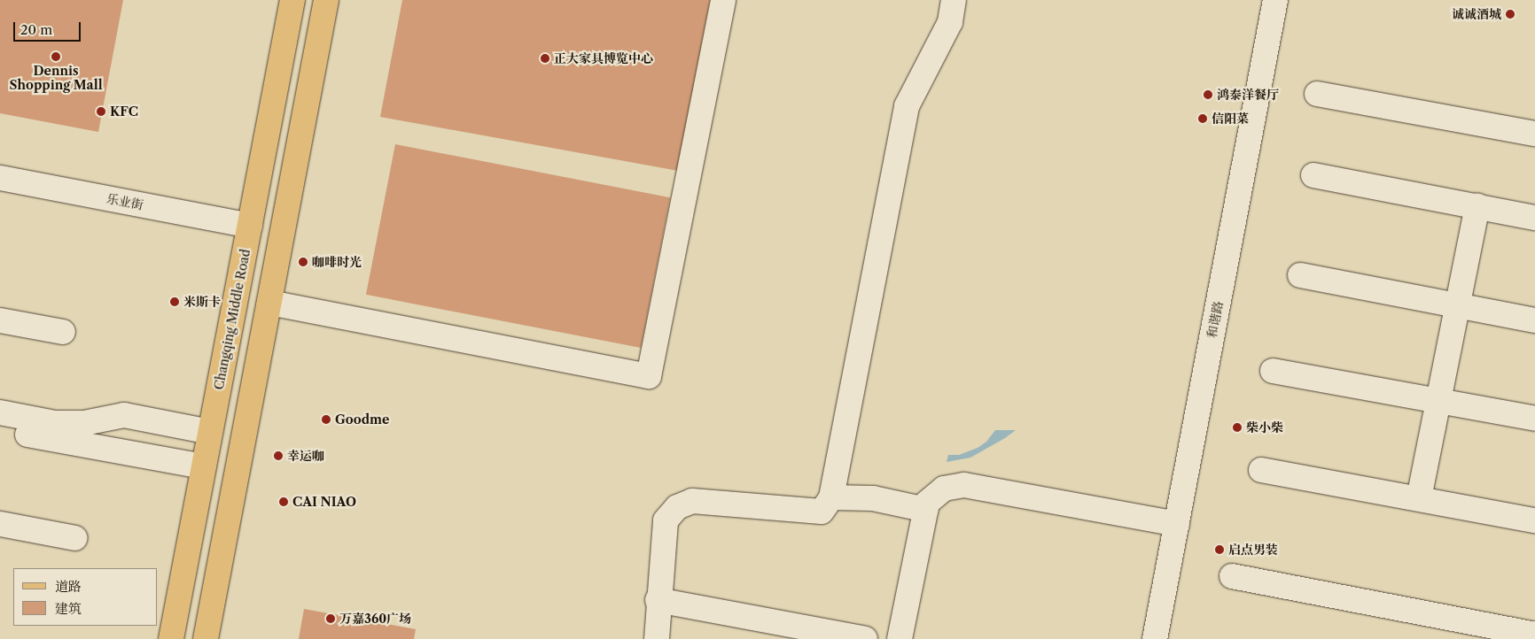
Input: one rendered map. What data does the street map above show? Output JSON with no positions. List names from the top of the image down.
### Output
{
  "streets": {
    "main road": ["Changqing Middle Road"],
    "street": ["乐业街", "和谐路"]
  },
  "crossings": [
    ["乐业街", "Changqing Middle Road"]
  ],
  "places": [
    "诚诚酒城",
    "Dennis Shopping Mall",
    "正大家具博览中心",
    "鸿泰洋餐厅",
    "KFC",
    "信阳菜",
    "咖啡时光",
    "米斯卡",
    "Goodme",
    "柴小柴",
    "幸运咖",
    "CAI NIAO",
    "启点男装",
    "万嘉360广场"
  ],
  "legend": ["道路", "建筑"],
  "scale_bar": "20 m"
}
